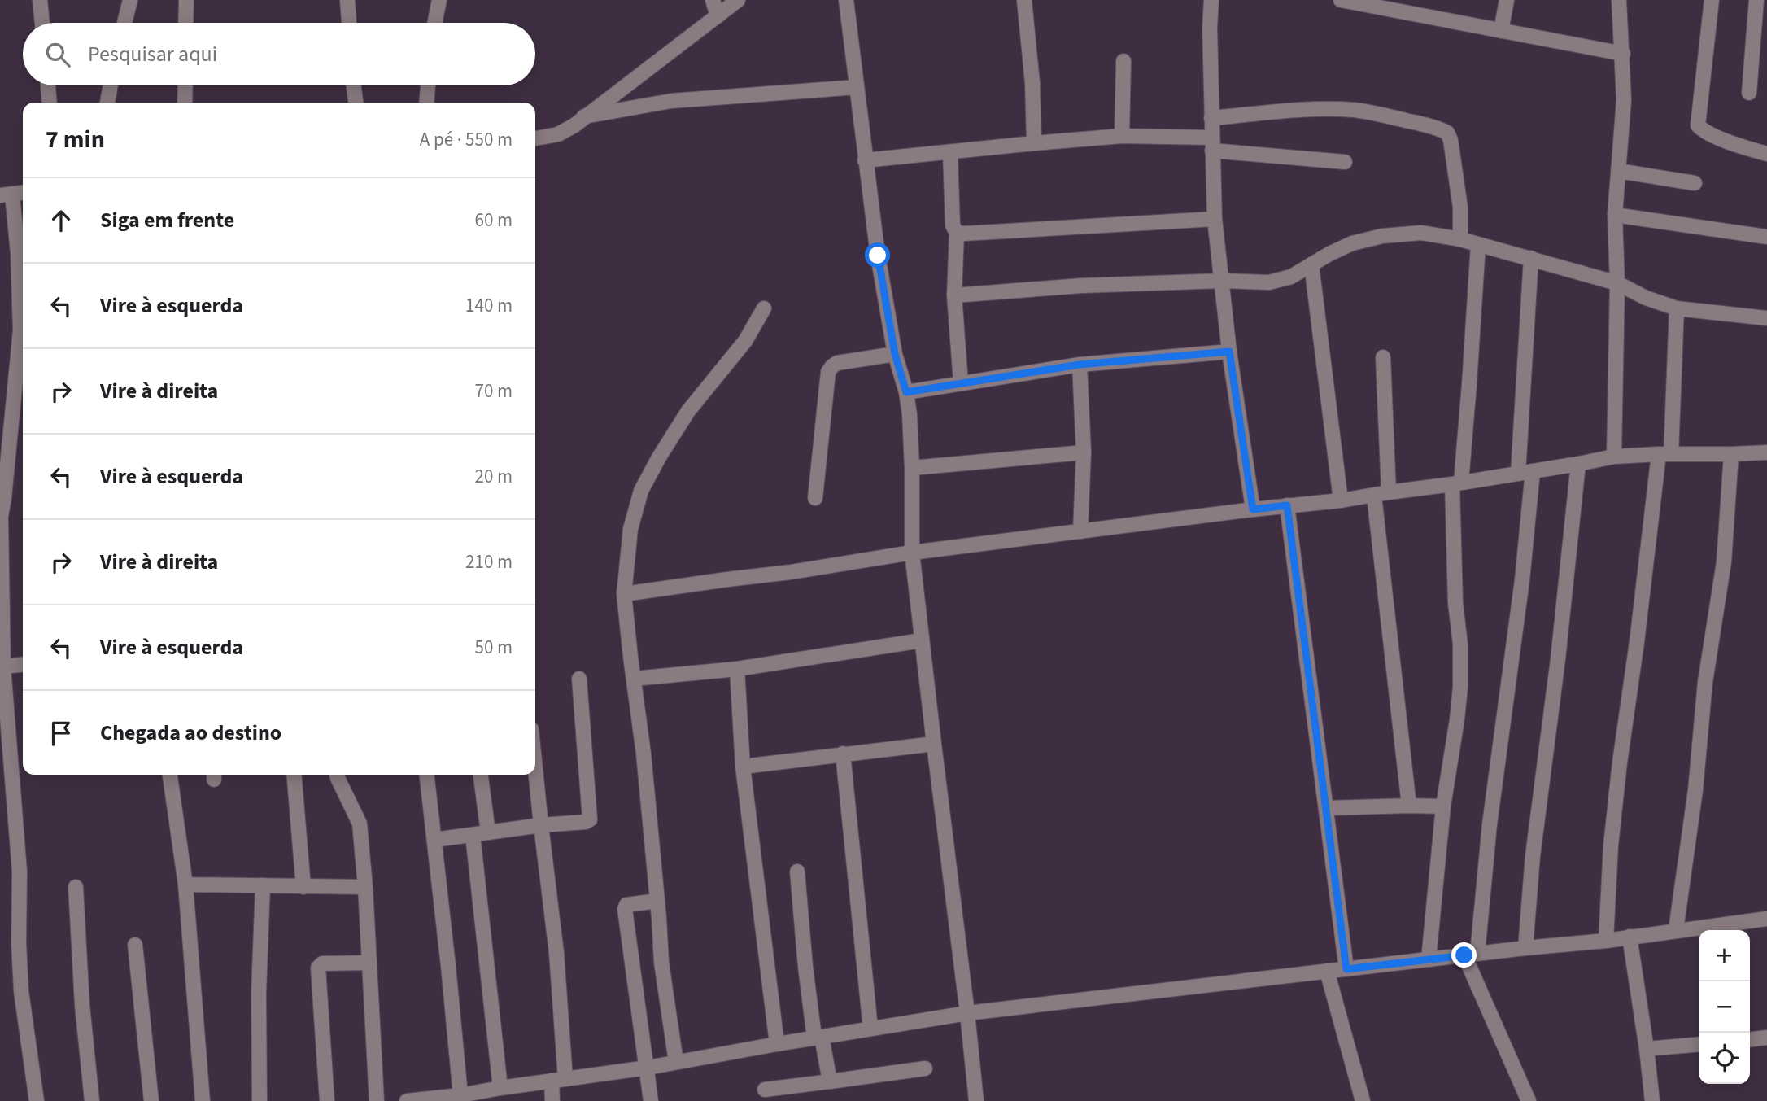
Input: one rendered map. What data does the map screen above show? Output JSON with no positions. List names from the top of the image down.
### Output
{
  "page": {
    "search": "Pesquisar aqui",
    "heading": ["7 min", "A pé · 550 m"],
    "list": [
      ["Siga em frente", "60 m"],
      ["Vire à esquerda", "140 m"],
      ["Vire à direita", "70 m"],
      ["Vire à esquerda", "20 m"],
      ["Vire à direita", "210 m"],
      ["Vire à esquerda", "50 m"],
      "Chegada ao destino"
    ],
    "map_buttons": ["+", "−"]
  }
}
